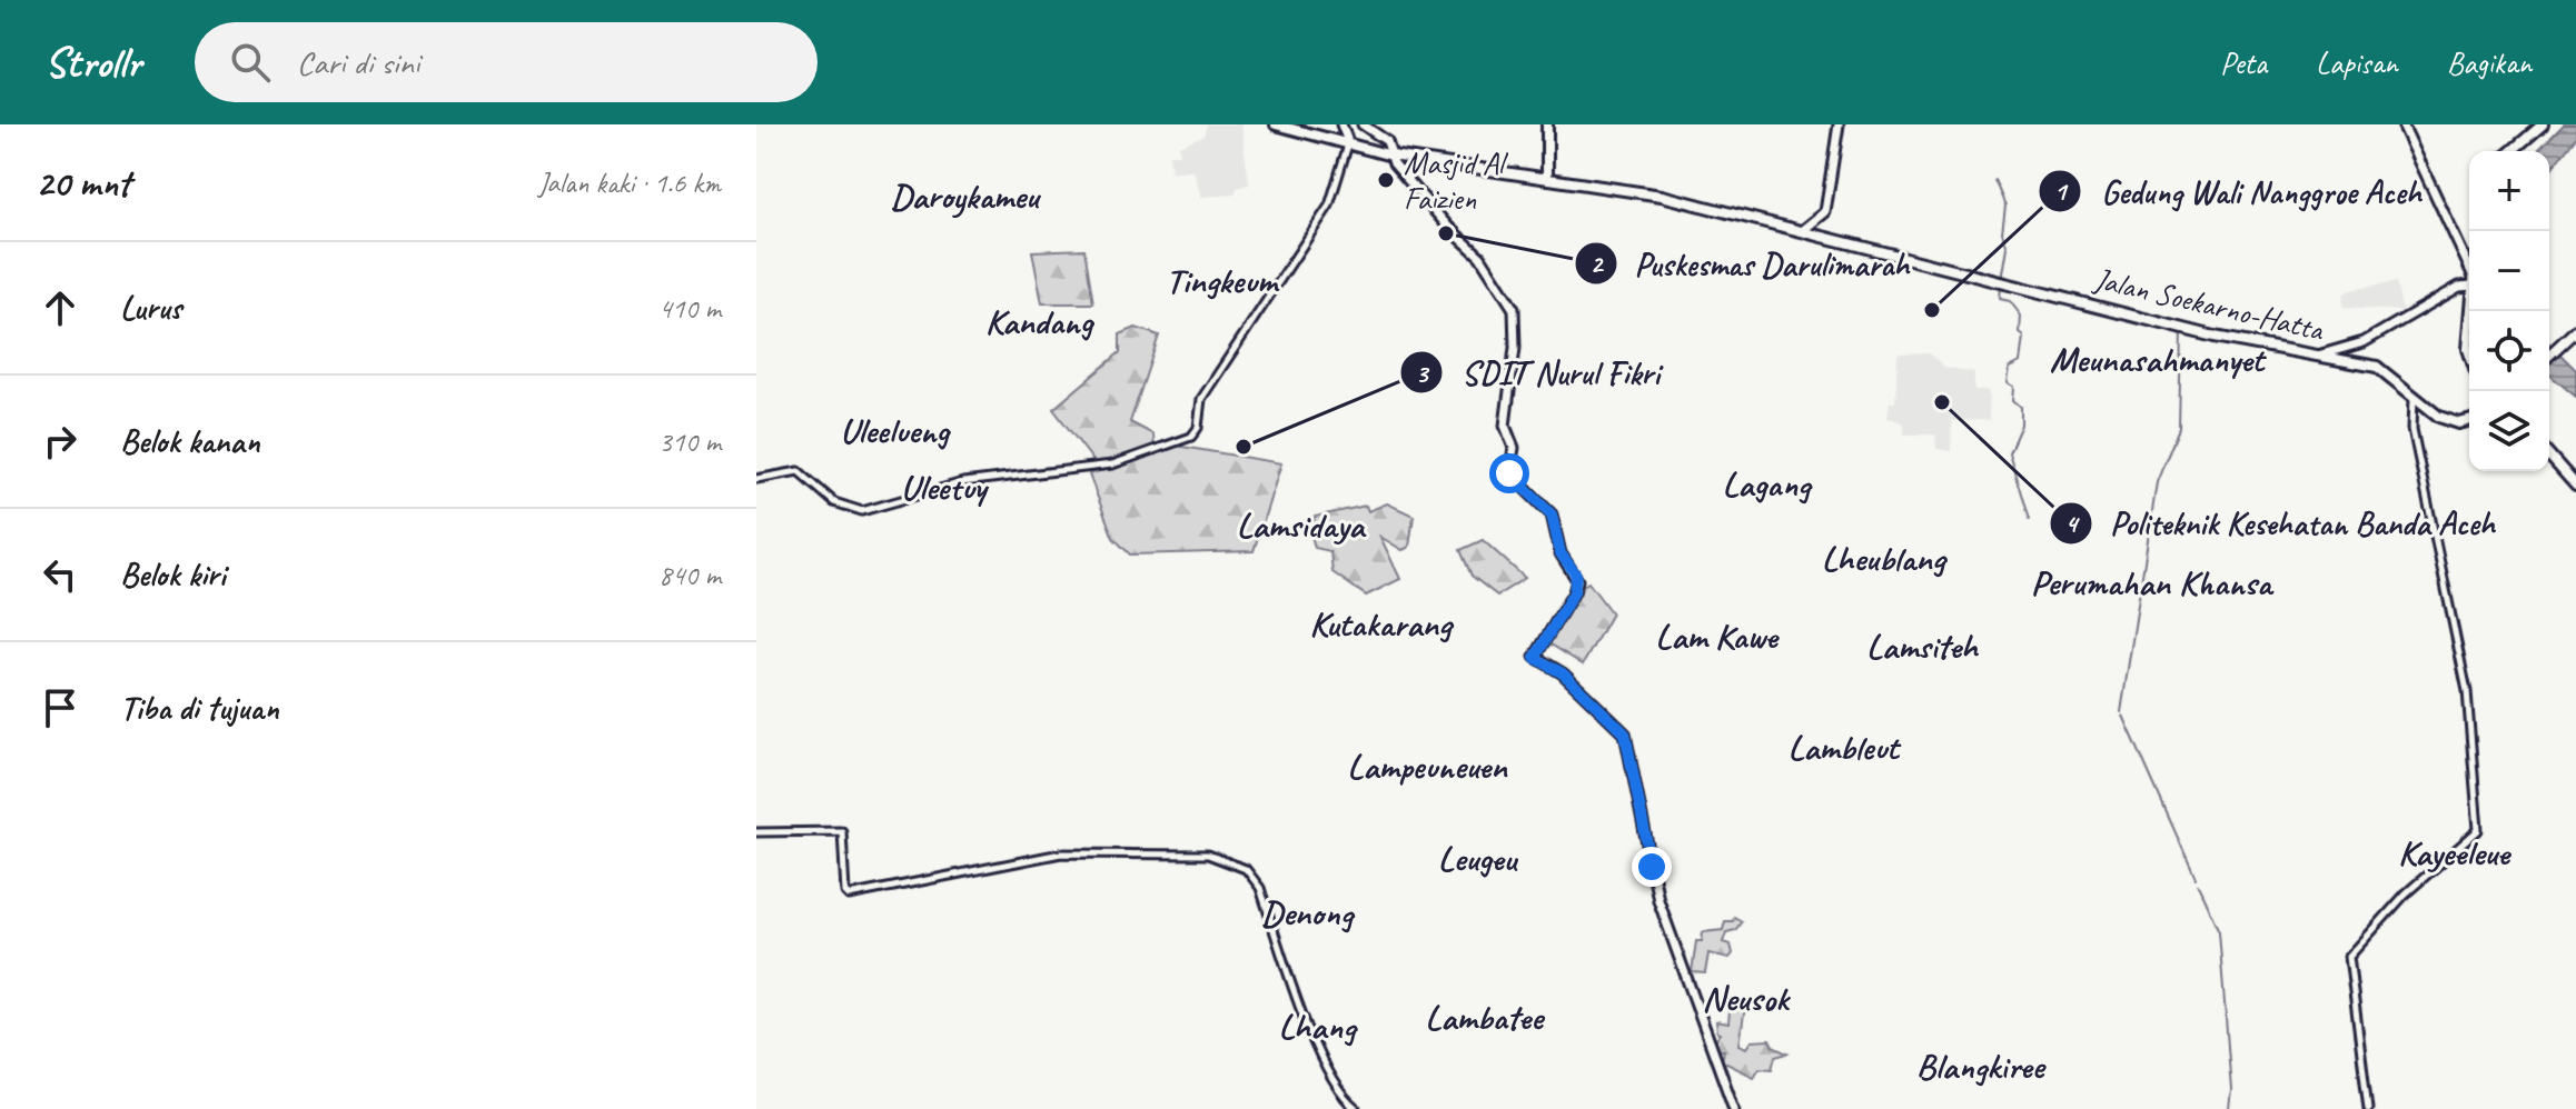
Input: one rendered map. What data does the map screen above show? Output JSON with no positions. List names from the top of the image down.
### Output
{
  "streets": {
    "highway": ["Jalan Soekarno-Hatta"]
  },
  "districts": [
    "Daroykameu",
    "Tingkeum",
    "Kandang",
    "Meunasahmanyet",
    "Uleelueng",
    "Lagang",
    "Uleetuy",
    "Lamsidaya",
    "Lheublang",
    "Perumahan Khansa",
    "Kutakarang",
    "Lam Kawe",
    "Lamsiteh",
    "Lambleut",
    "Lampeuneuen",
    "Kayeeleue",
    "Leugeu",
    "Denong",
    "Neusok",
    "Lambatee",
    "Lhang",
    "Blangkiree"
  ],
  "places": [
    "Masjid Al Faizien",
    "Puskesmas Darulimarah",
    "Gedung Wali Nanggroe Aceh",
    "Politeknik Kesehatan Banda Aceh",
    "SDIT Nurul Fikri"
  ],
  "page": {
    "header": "Strollr",
    "search": "Cari di sini",
    "nav": ["Peta", "Lapisan", "Bagikan"],
    "heading": ["20 mnt", "Jalan kaki · 1.6 km"],
    "map_buttons": ["+", "−"],
    "list": [
      ["Lurus", "410 m"],
      ["Belok kanan", "310 m"],
      ["Belok kiri", "840 m"],
      "Tiba di tujuan"
    ]
  }
}
